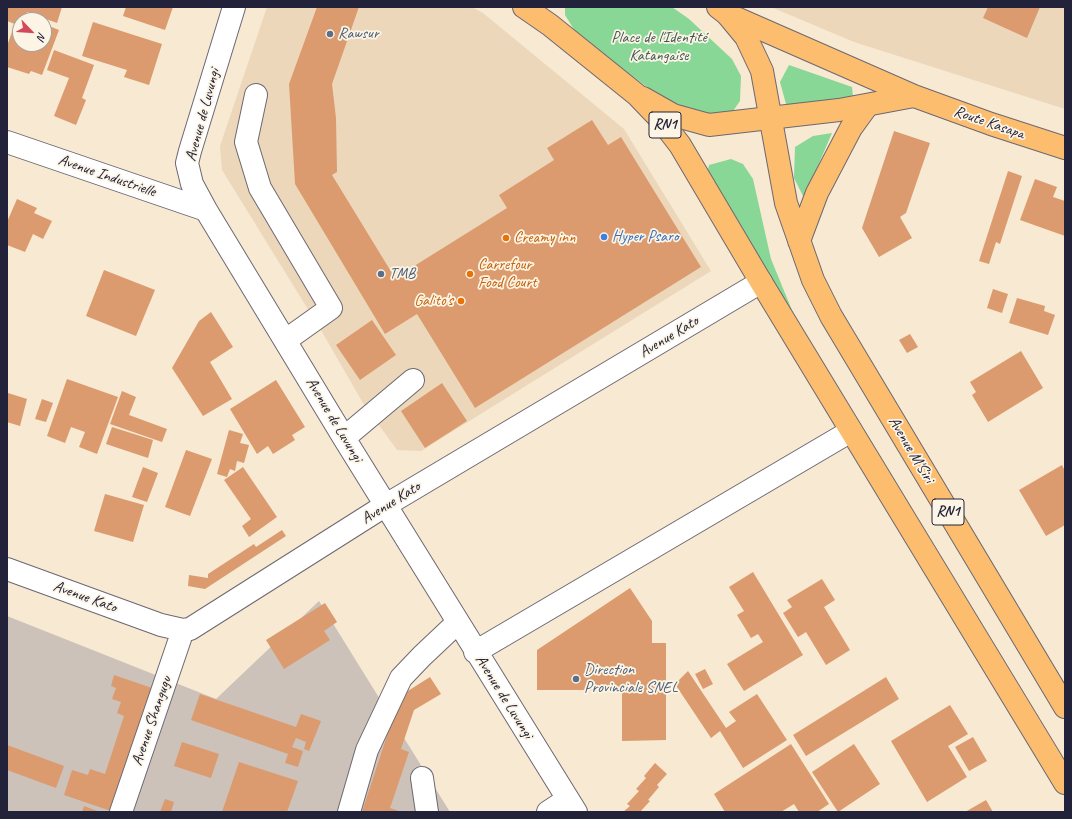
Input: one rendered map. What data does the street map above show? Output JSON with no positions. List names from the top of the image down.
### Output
{
  "streets": {
    "main road": ["Route Kasapa", "RN1", "Avenue M'Siri"],
    "street": [
      "Avenue de Luvungi",
      "Avenue Industrielle",
      "Avenue Kato",
      "Avenue Shangugu"
    ]
  },
  "crossings": [
    ["Avenue de Luvungi", "Avenue Industrielle"],
    ["Avenue de Luvungi", "Avenue Kato"],
    ["RN1", "Avenue Kato"],
    ["RN1", "Avenue M'Siri"],
    ["Avenue Kato", "Avenue Shangugu"]
  ],
  "parks": ["Place de l'Identité Katangaise"],
  "places": [
    "Rawsur",
    "Hyper Psaro",
    "Creamy inn",
    "TMB",
    "Carrefour Food Court",
    "Galito's",
    "Direction Provinciale SNEL"
  ],
  "north": "bottom right"
}
